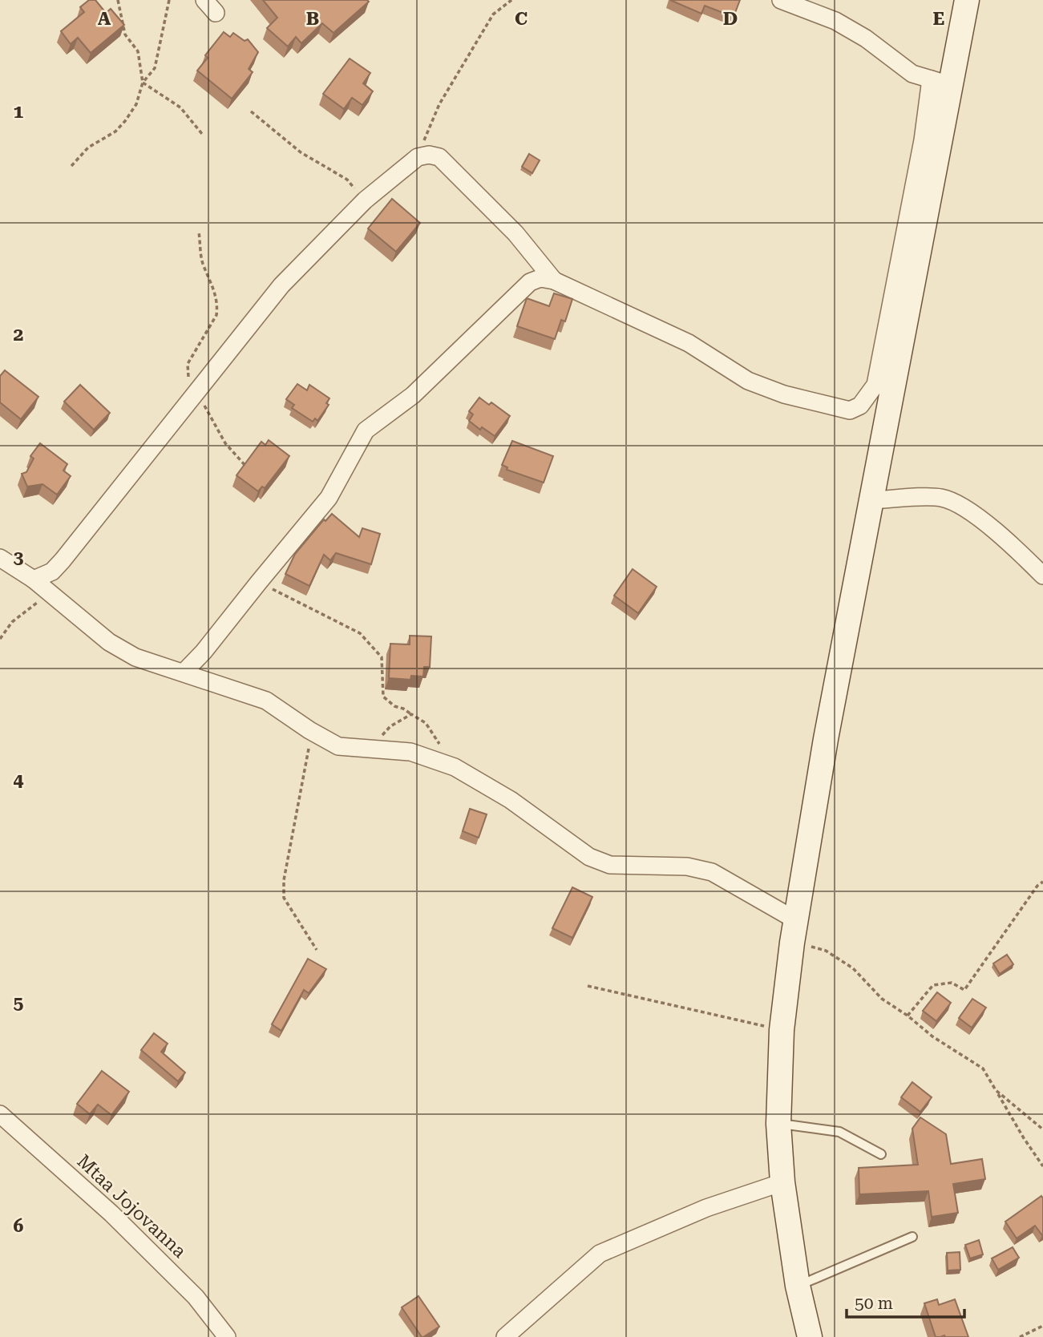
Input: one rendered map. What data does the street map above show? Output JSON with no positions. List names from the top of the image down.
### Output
{
  "streets": {
    "street": ["Mtaa Jojovanna"]
  },
  "scale_bar": "50 m",
  "grid": {
    "columns": [
      "A",
      "B",
      "C",
      "D",
      "E"
    ],
    "rows": [
      "1",
      "2",
      "3",
      "4",
      "5",
      "6"
    ]
  }
}
